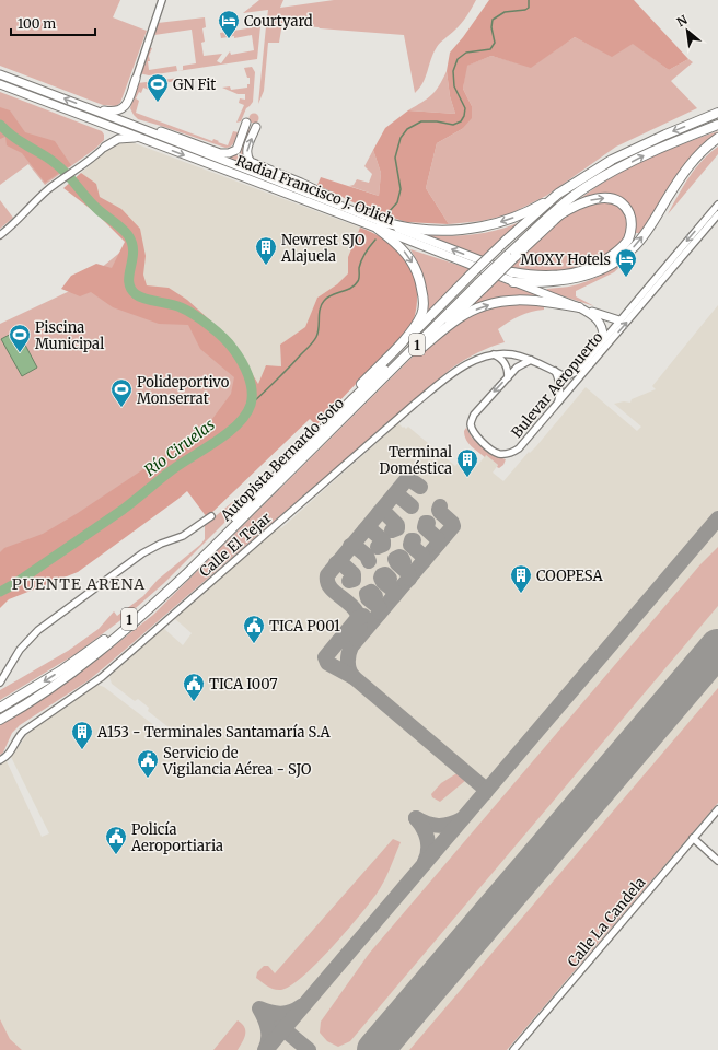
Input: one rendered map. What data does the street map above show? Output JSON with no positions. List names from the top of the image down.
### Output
{
  "streets": {
    "highway": ["1", "Autopista Bernardo Soto"],
    "main road": ["Radial Francisco J. Orlich"],
    "street": ["Bulevar Aeropuerto", "Calle El Tejar", "Calle La Candela"]
  },
  "crossings": [
    ["Radial Francisco J. Orlich", "Bulevar Aeropuerto"],
    ["1", "Autopista Bernardo Soto"],
    ["Bulevar Aeropuerto", "Calle El Tejar"]
  ],
  "districts": ["PUENTE ARENA"],
  "water": ["Río Ciruelas"],
  "places": {
    "hotel": ["Courtyard", "MOXY Hotels"],
    "sports": ["GN Fit", "Piscina Municipal", "Polideportivo Monserrat"],
    "building": [
      "Newrest SJO Alajuela",
      "Terminal Doméstica",
      "COOPESA",
      "A153 - Terminales Santamaría S.A"
    ],
    "public building": [
      "TICA P001",
      "TICA I007",
      "Servicio de Vigilancia Aérea - SJO",
      "Policía Aeroportiaria"
    ]
  },
  "scale_bar": "100 m",
  "north": "top left"
}
